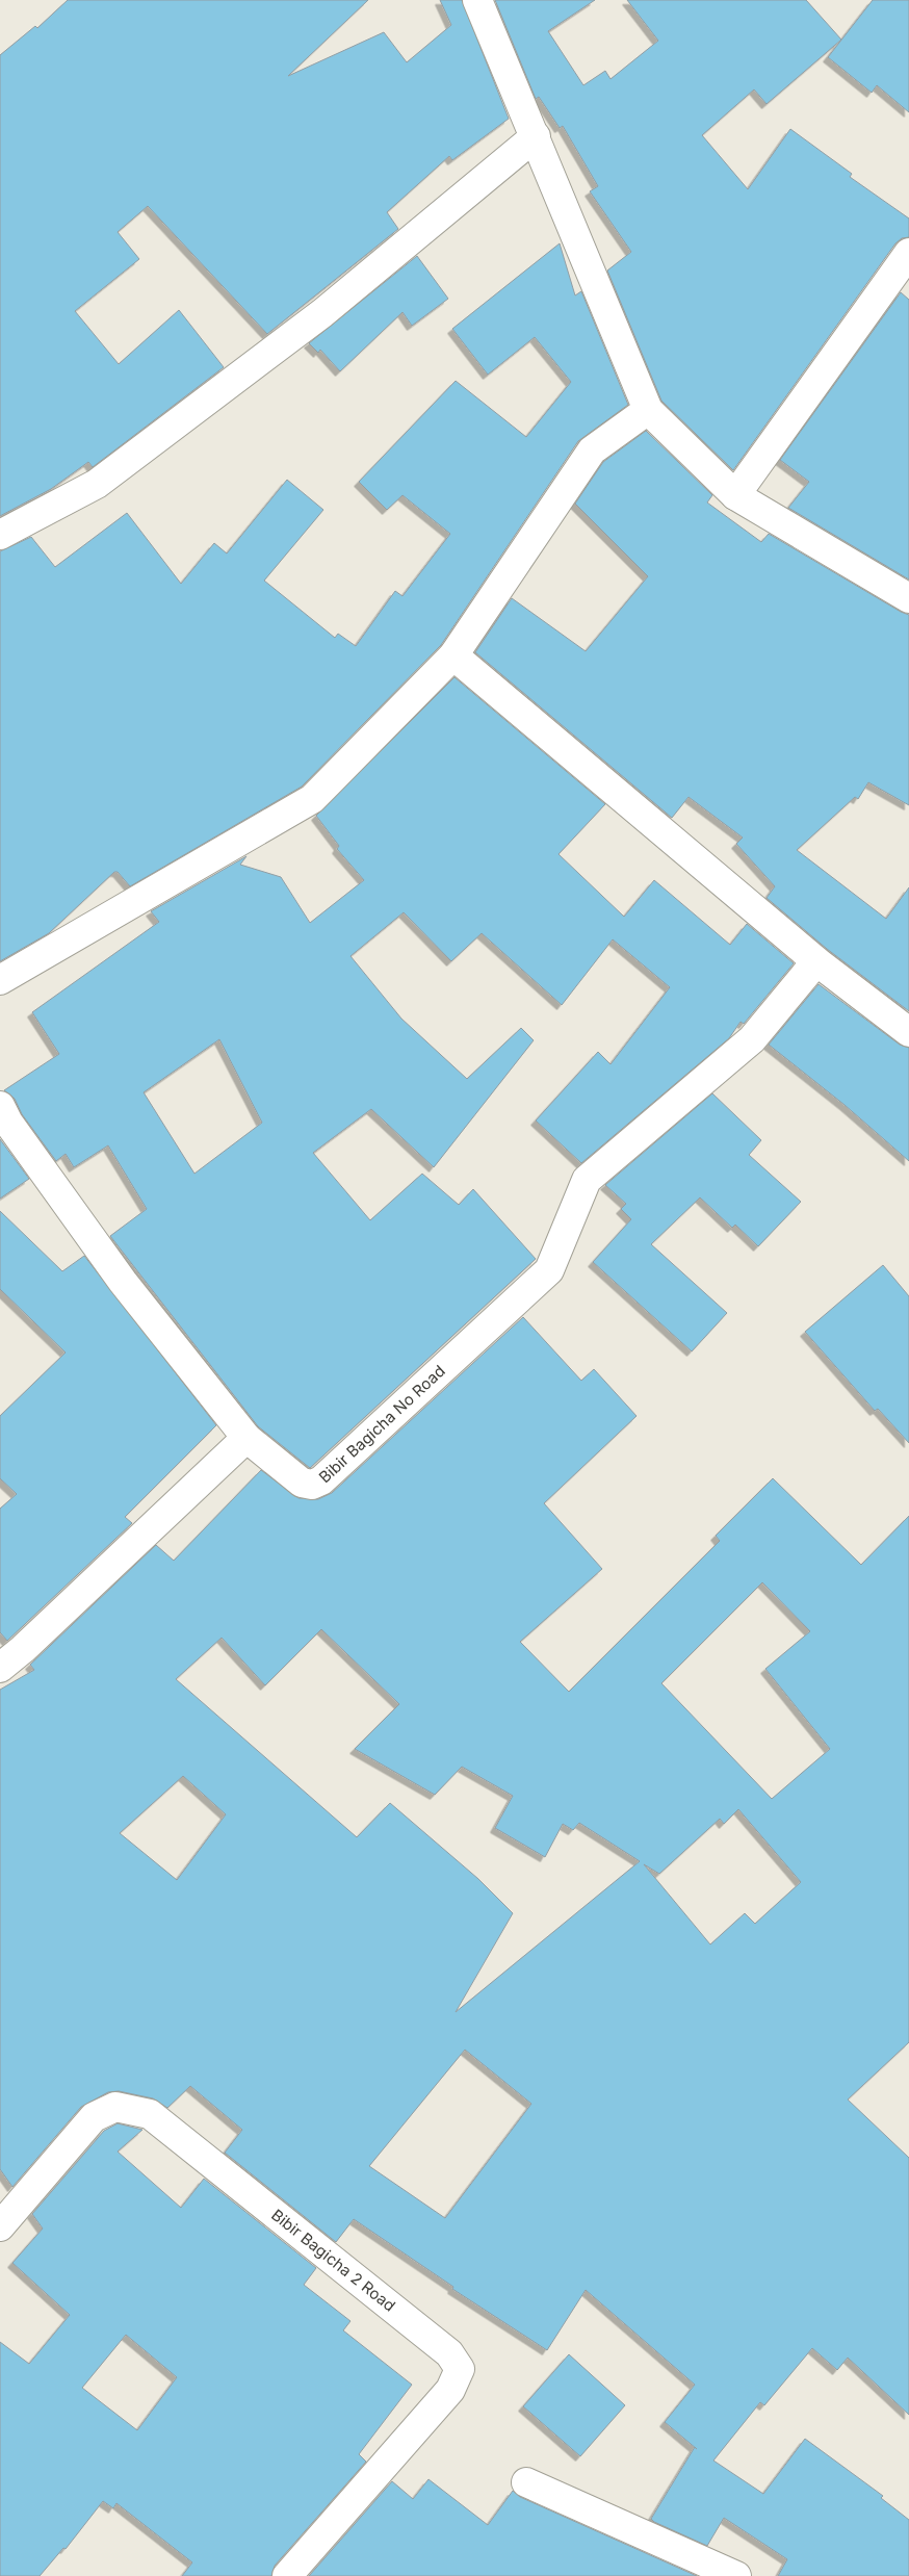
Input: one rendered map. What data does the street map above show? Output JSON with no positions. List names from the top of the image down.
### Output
{
  "streets": {
    "street": ["Bibir Bagicha No Road", "Bibir Bagicha 2 Road"]
  }
}
